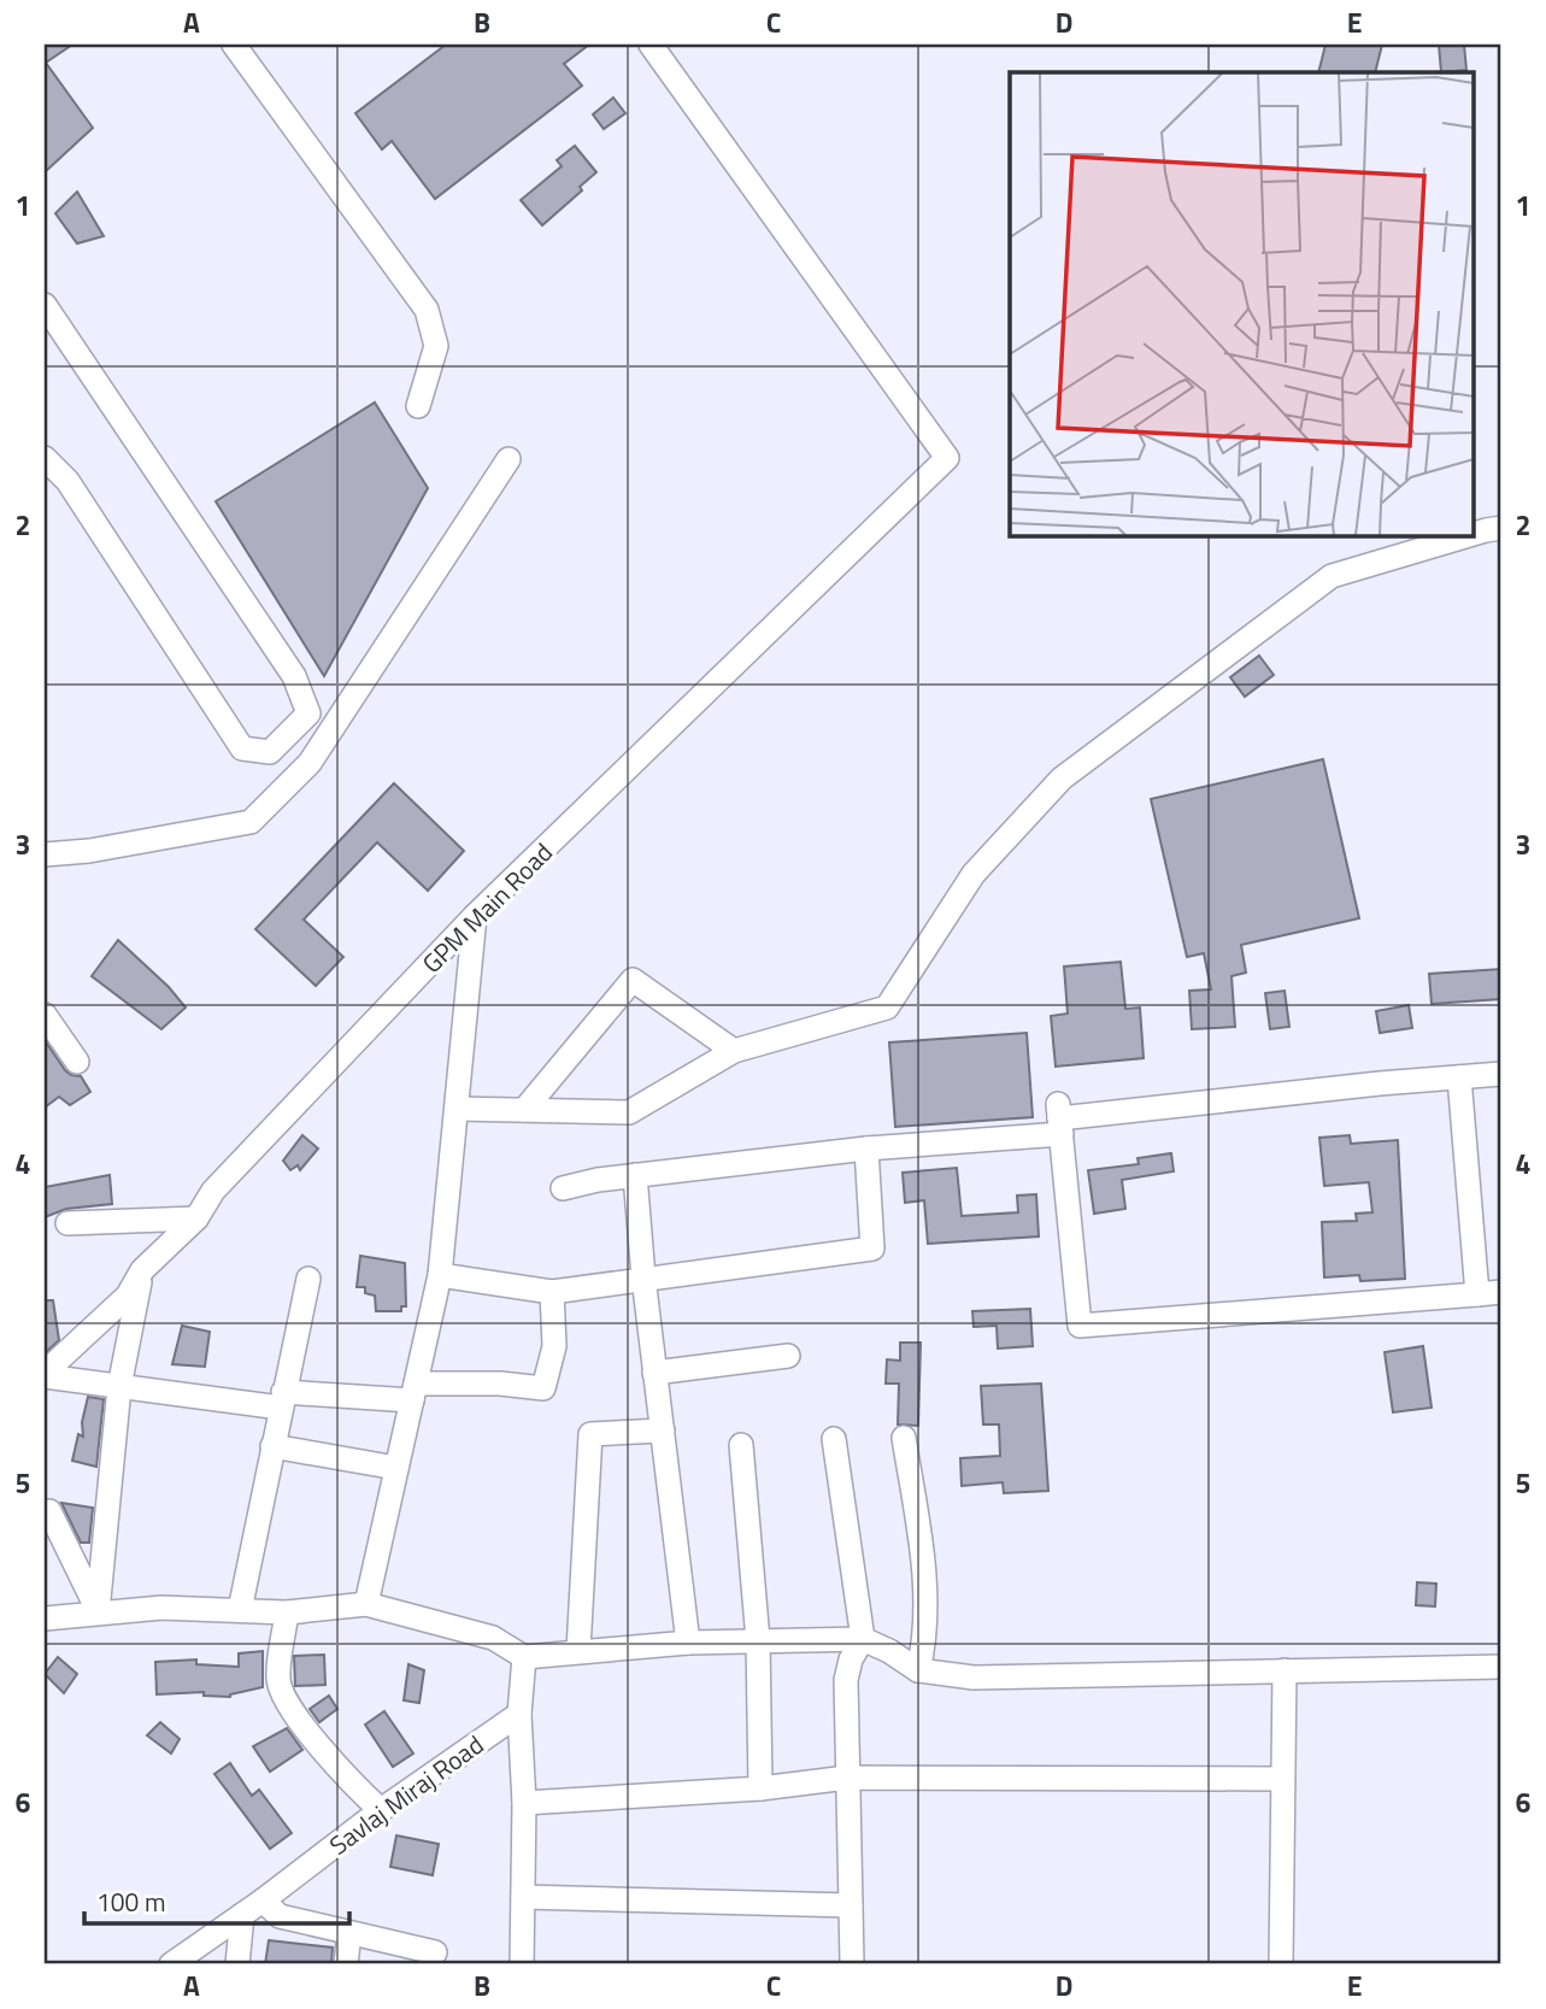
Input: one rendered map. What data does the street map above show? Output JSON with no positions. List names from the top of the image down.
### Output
{
  "streets": {
    "street": ["GPM Main Road", "Savlaj Miraj Road"]
  },
  "scale_bar": "100 m",
  "grid": {
    "columns": [
      "A",
      "B",
      "C",
      "D",
      "E"
    ],
    "rows": [
      "1",
      "2",
      "3",
      "4",
      "5",
      "6"
    ]
  }
}
